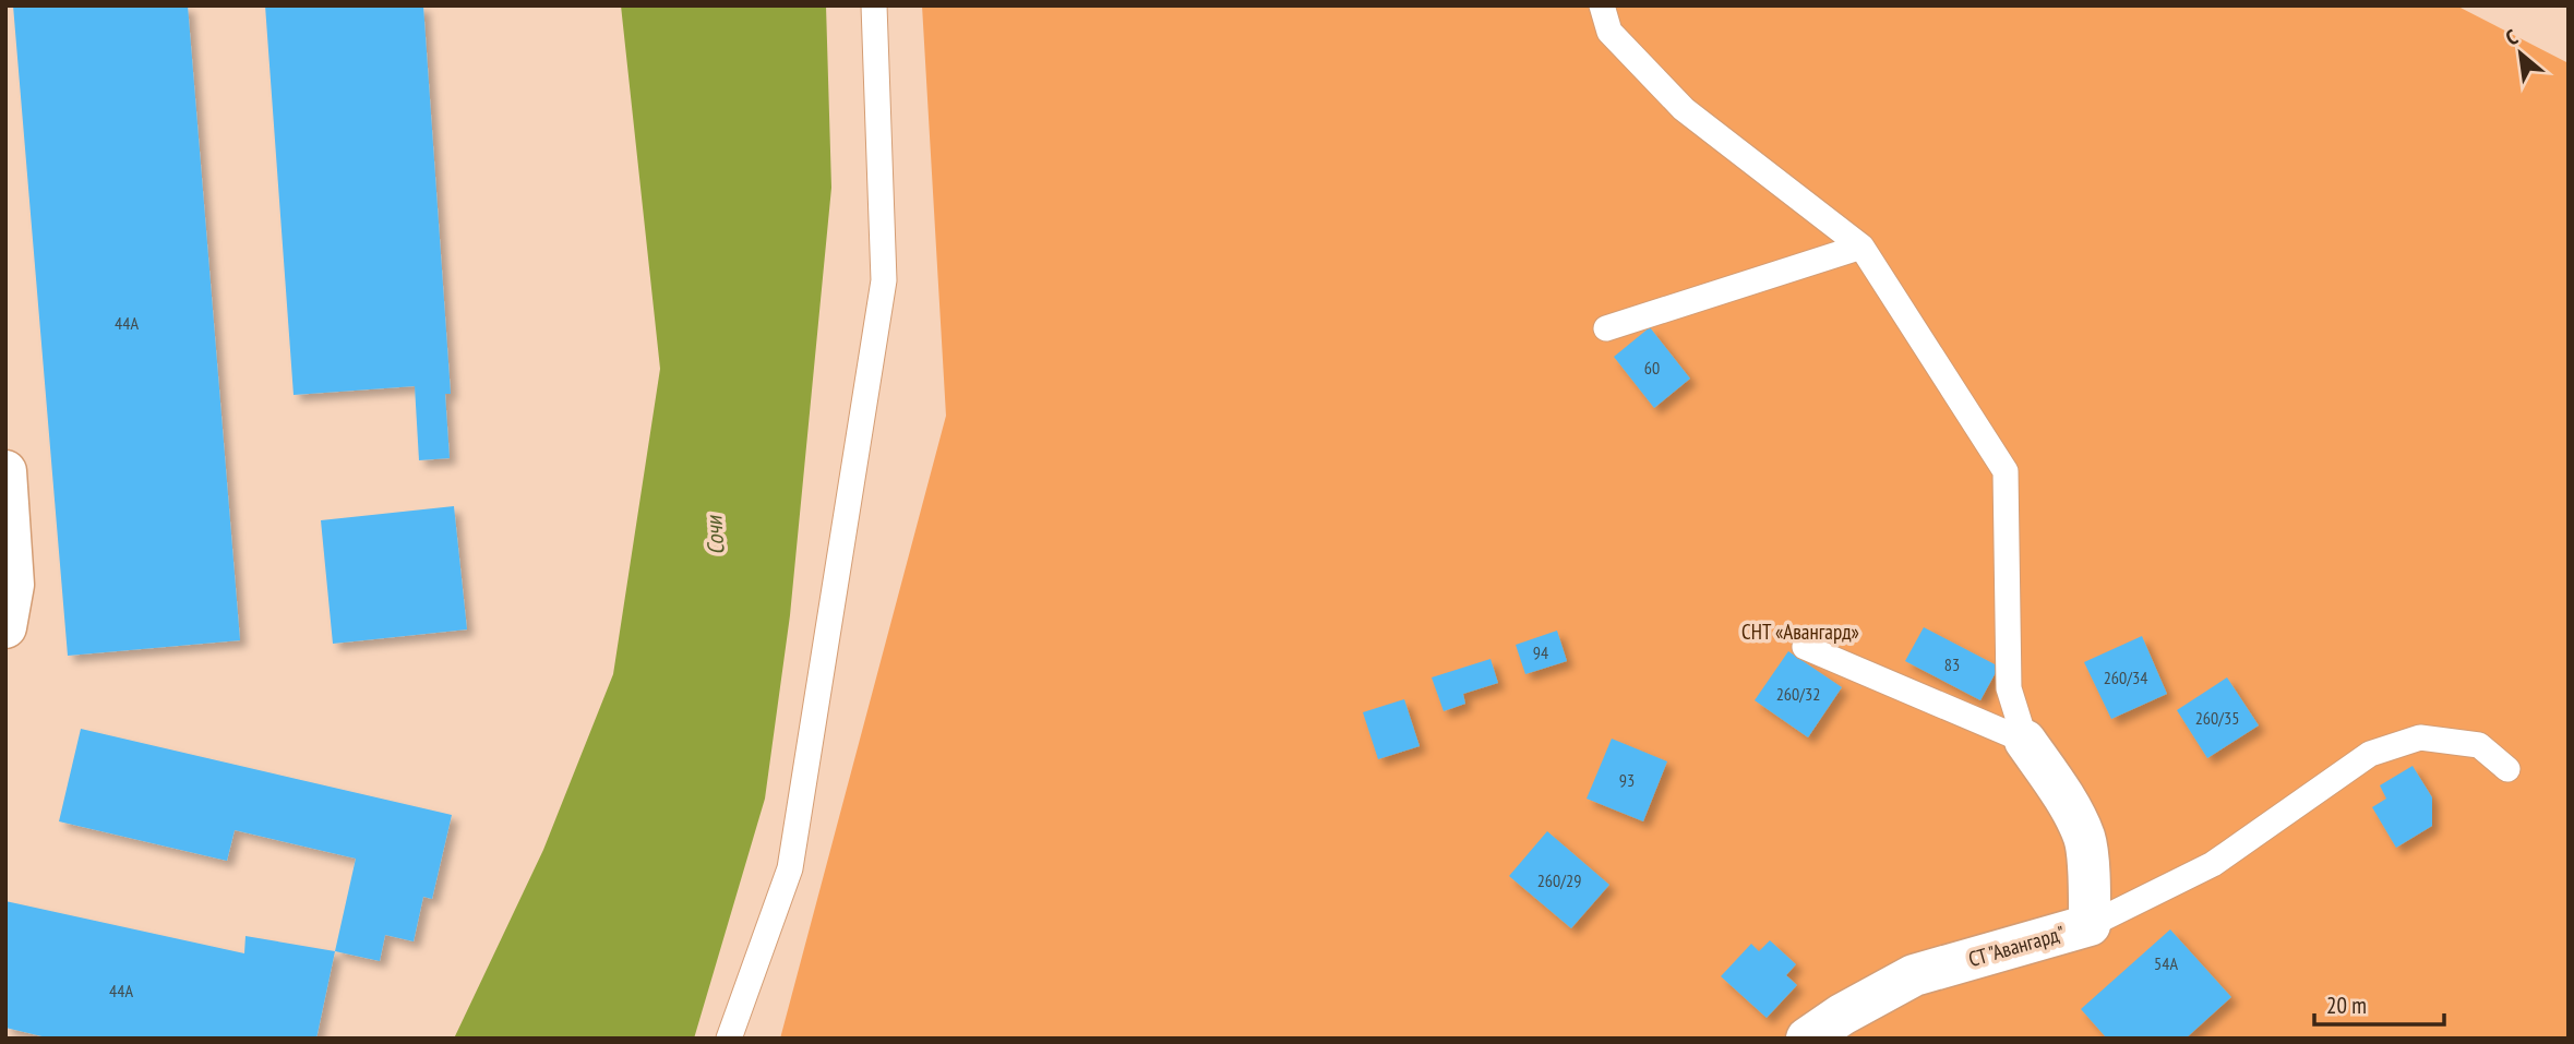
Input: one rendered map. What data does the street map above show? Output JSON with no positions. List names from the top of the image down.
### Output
{
  "streets": {
    "street": ["СТ \"Авангард\""]
  },
  "water": ["Сочи"],
  "parks": ["СНТ «Авангард»"],
  "house_numbers": [
    "44А",
    "60",
    "94",
    "83",
    "260/34",
    "260/32",
    "260/35",
    "93",
    "260/29",
    "54А",
    "44А"
  ],
  "scale_bar": "20 m",
  "north": "top left"
}
